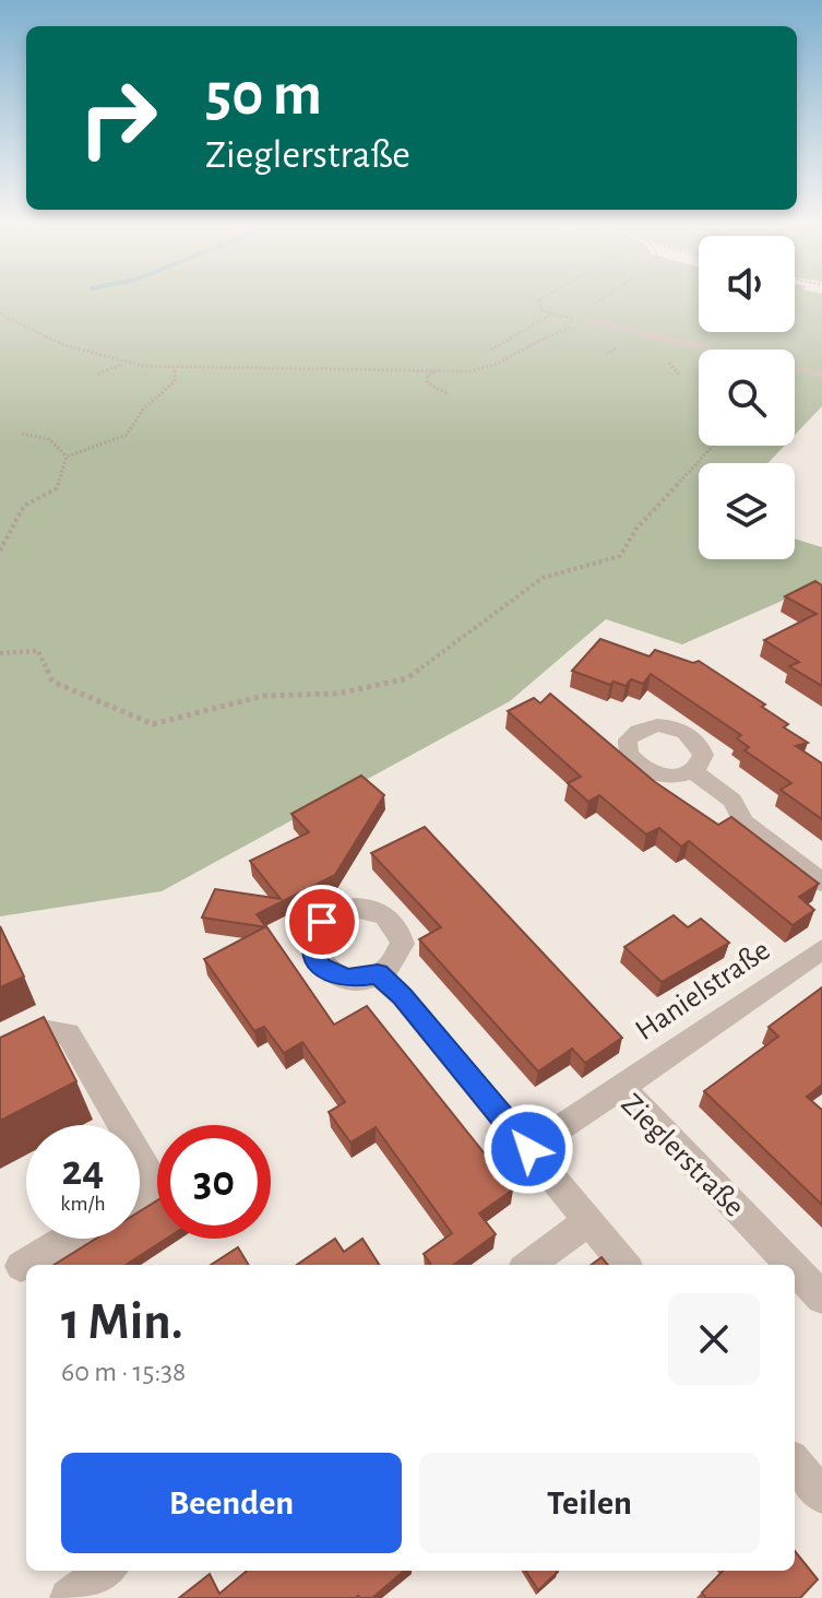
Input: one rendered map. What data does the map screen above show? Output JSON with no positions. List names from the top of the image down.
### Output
{
  "streets": {
    "street": ["Hanielstraße", "Zieglerstraße"]
  },
  "crossings": [
    ["Hanielstraße", "Zieglerstraße"]
  ],
  "page": {
    "turn": ["50 m", "Zieglerstraße"],
    "speed": "24 km/h",
    "limit": "30",
    "heading": ["1 Min.", "60 m · 15:38"],
    "buttons": ["Beenden", "Teilen"]
  }
}
